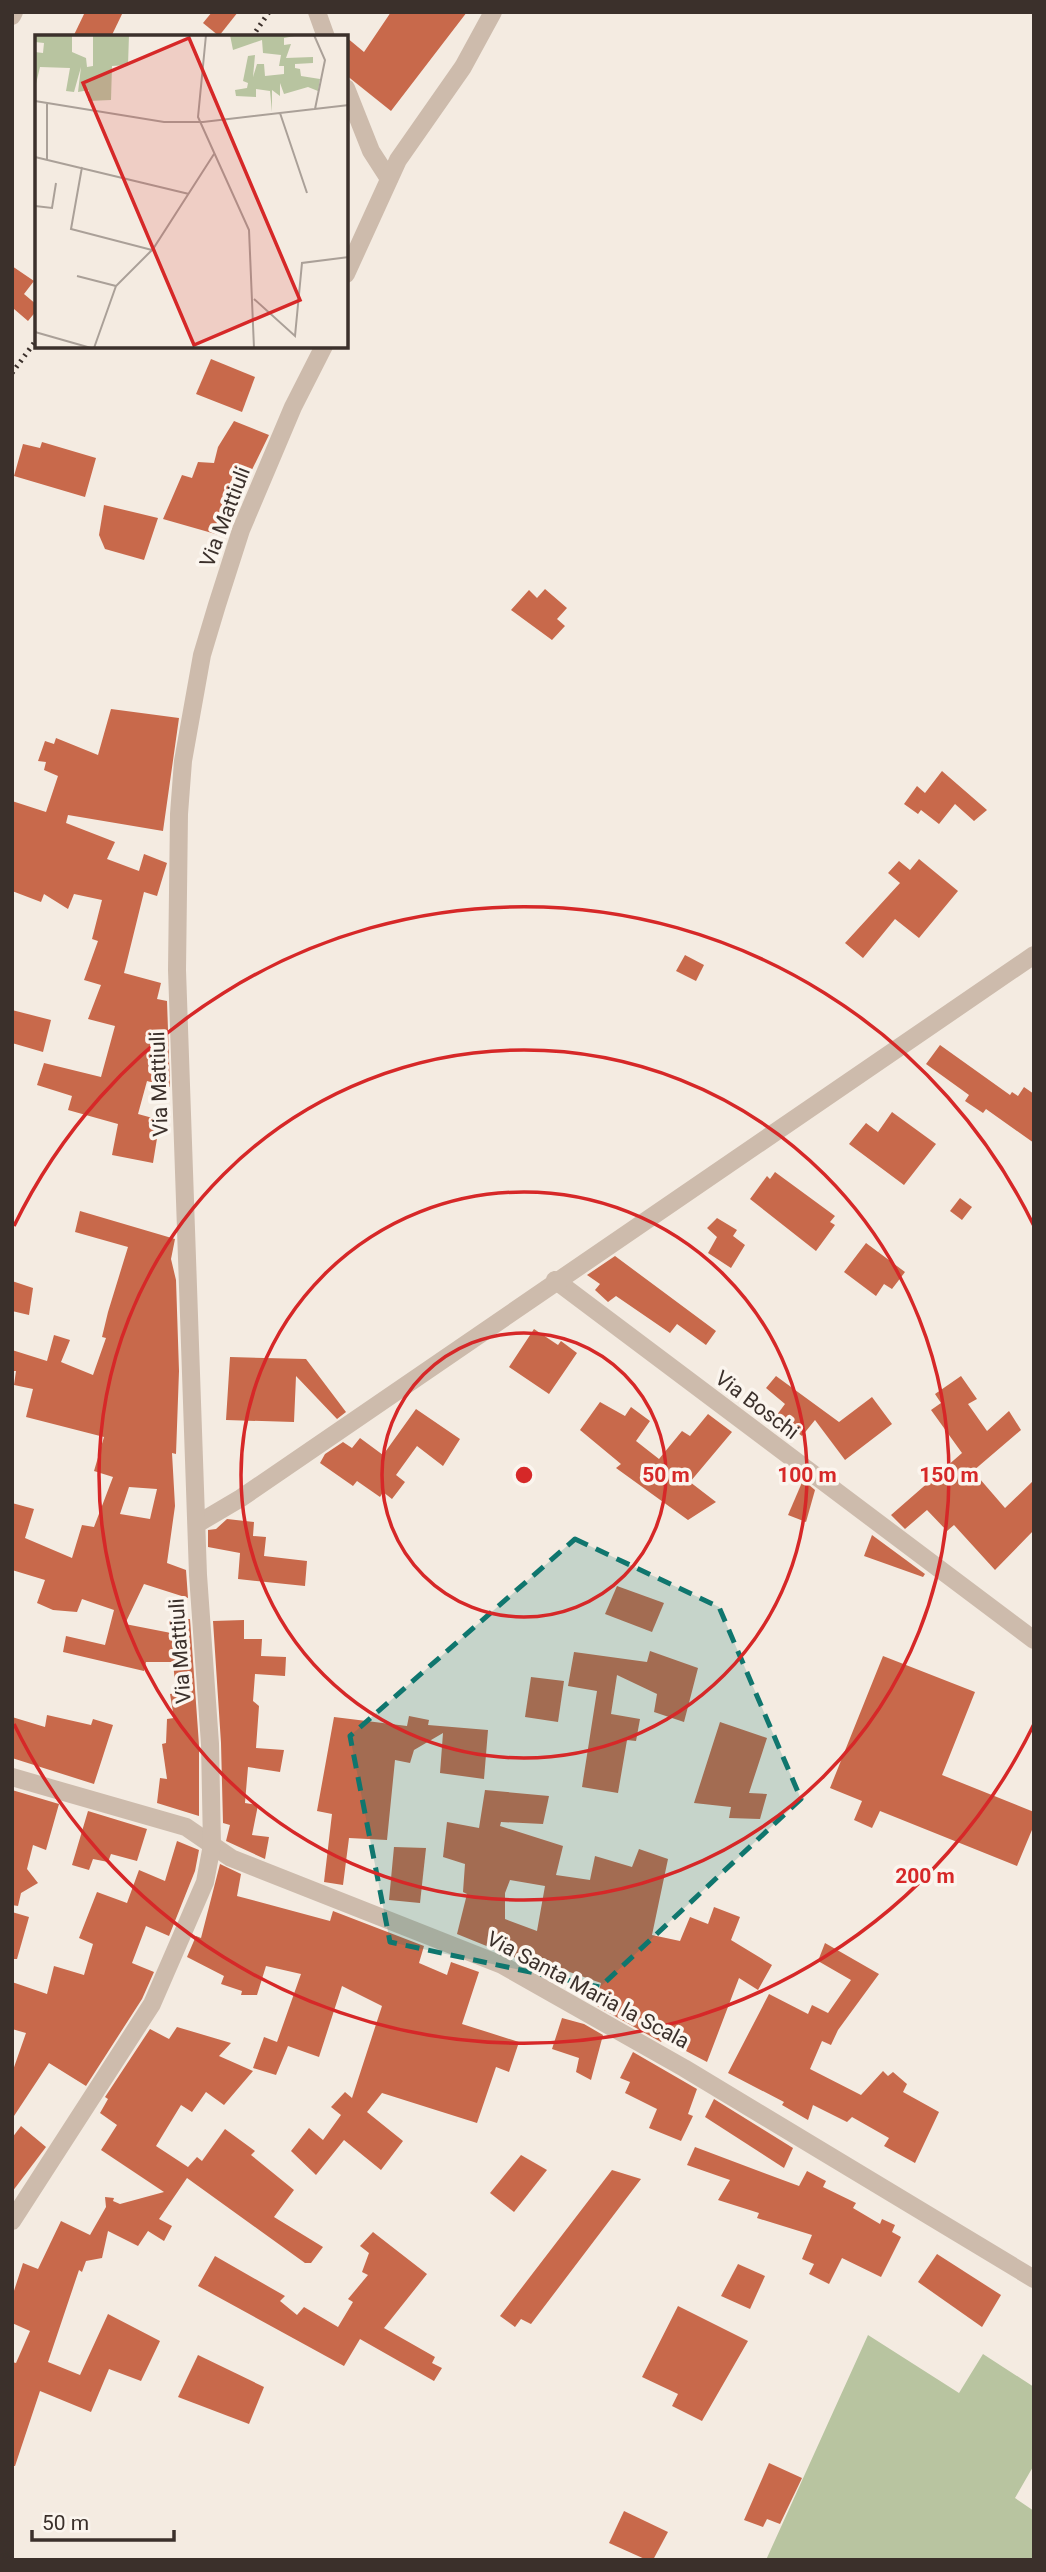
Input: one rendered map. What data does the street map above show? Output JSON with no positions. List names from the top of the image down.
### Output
{
  "streets": {
    "street": ["Via Mattiuli", "Via Boschi", "Via Santa Maria la Scala"]
  },
  "crossings": [
    ["Via Mattiuli", "Via Santa Maria la Scala"]
  ],
  "scale_bar": "50 m",
  "rings": [
    "50 m",
    "100 m",
    "150 m",
    "200 m"
  ]
}
